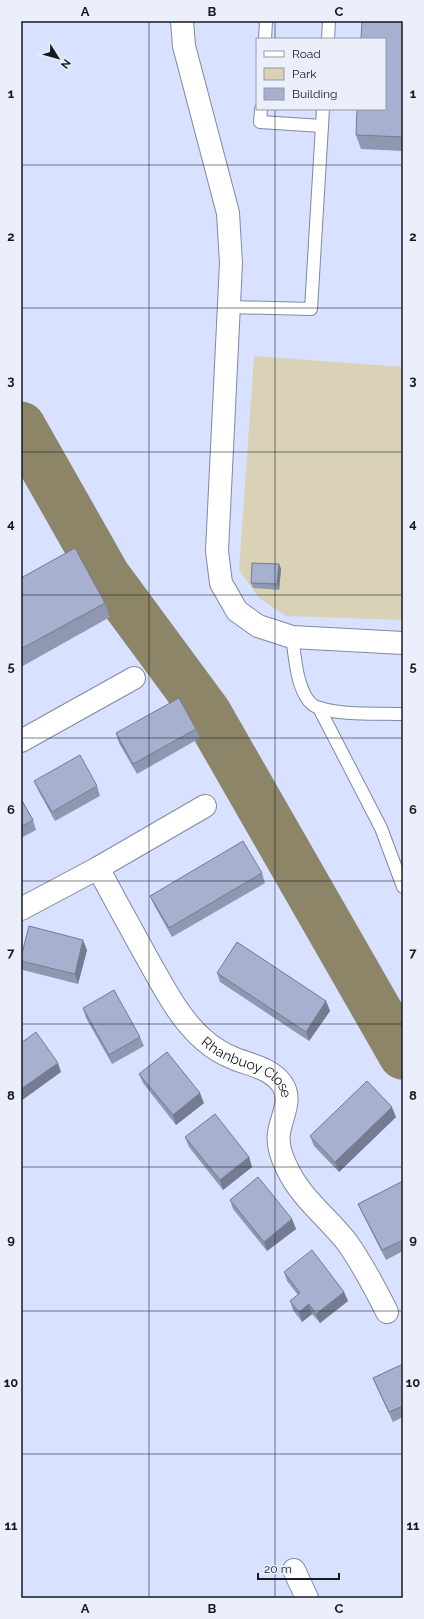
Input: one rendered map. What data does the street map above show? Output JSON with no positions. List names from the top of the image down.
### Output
{
  "streets": {
    "street": ["Rhanbuoy Close"]
  },
  "legend": ["Road", "Park", "Building"],
  "scale_bar": "20 m",
  "north": "bottom right",
  "grid": {
    "columns": ["A", "B", "C"],
    "rows": [
      "1",
      "2",
      "3",
      "4",
      "5",
      "6",
      "7",
      "8",
      "9",
      "10",
      "11"
    ]
  }
}
